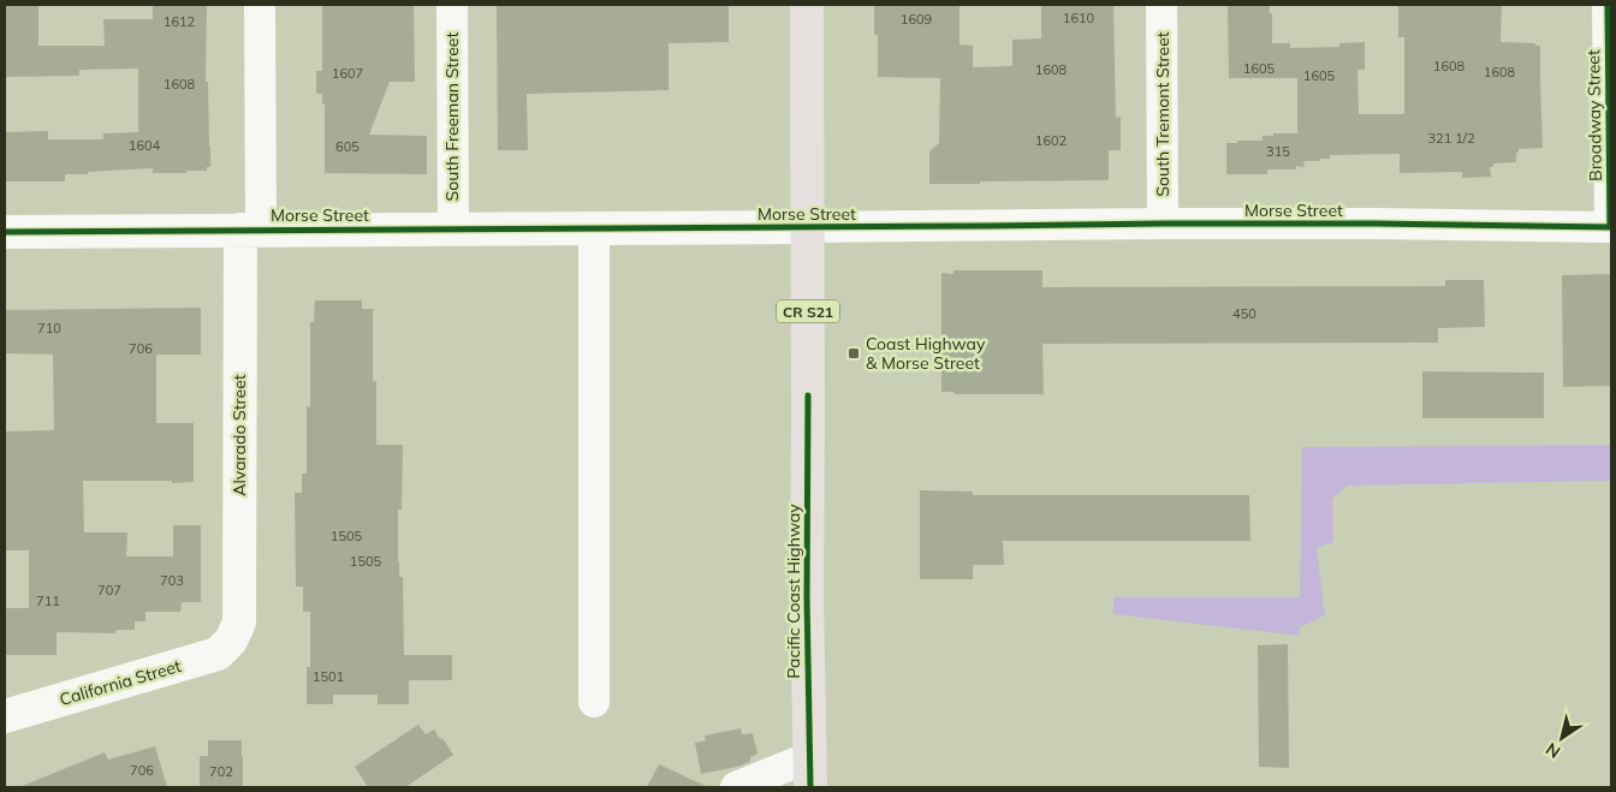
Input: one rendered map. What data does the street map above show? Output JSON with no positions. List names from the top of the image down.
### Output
{
  "streets": {
    "main road": ["CR S21", "Pacific Coast Highway"],
    "street": [
      "South Tremont Street",
      "Broadway Street",
      "South Freeman Street",
      "Morse Street",
      "Alvarado Street",
      "California Street"
    ]
  },
  "crossings": [
    ["South Tremont Street", "Morse Street"],
    ["Broadway Street", "Morse Street"],
    ["South Freeman Street", "Morse Street"],
    ["Morse Street", "CR S21"],
    ["Morse Street", "Alvarado Street"],
    ["Morse Street", "Pacific Coast Highway"],
    ["CR S21", "Pacific Coast Highway"],
    ["Alvarado Street", "California Street"]
  ],
  "places": {
    "transit": ["Coast Highway & Morse Street"]
  },
  "house_numbers": [
    "1610",
    "1609",
    "1612",
    "1608",
    "1605",
    "1608",
    "1608",
    "1607",
    "1605",
    "1608",
    "321 1/2",
    "1602",
    "1604",
    "605",
    "315",
    "450",
    "710",
    "706",
    "1505",
    "1505",
    "703",
    "707",
    "711",
    "1501",
    "706",
    "702"
  ],
  "north": "bottom left"
}
